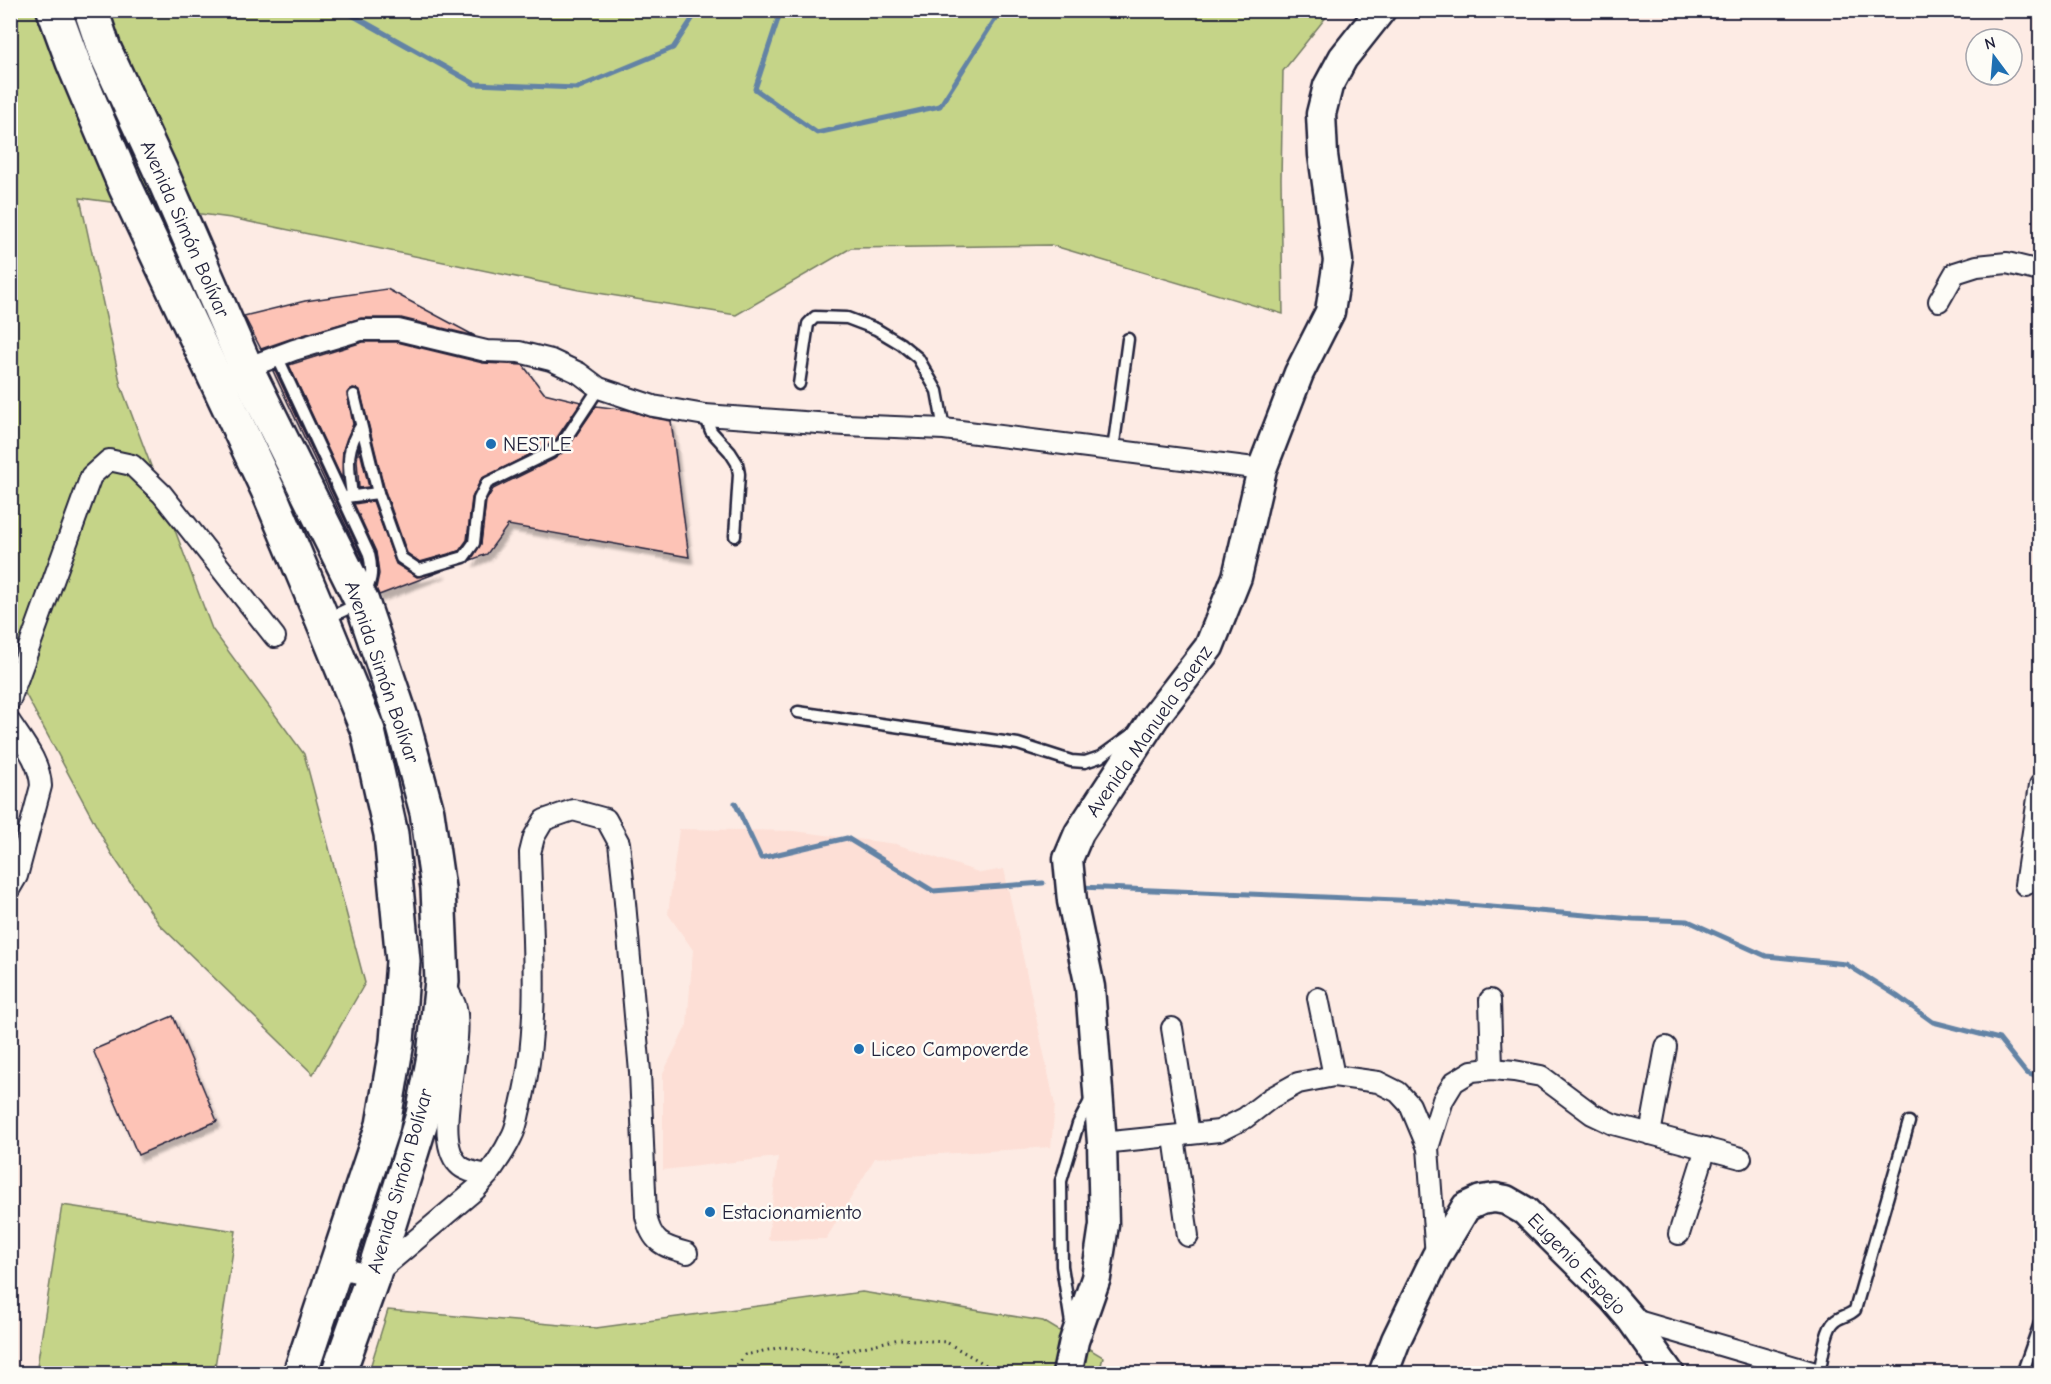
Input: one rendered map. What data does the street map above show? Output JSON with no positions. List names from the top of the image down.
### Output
{
  "streets": {
    "highway": ["Avenida Simón Bolívar"],
    "street": ["Avenida Manuela Saenz", "Eugenio Espejo"]
  },
  "places": ["NESTLE", "Liceo Campoverde", "Estacionamiento"],
  "north": "top"
}
